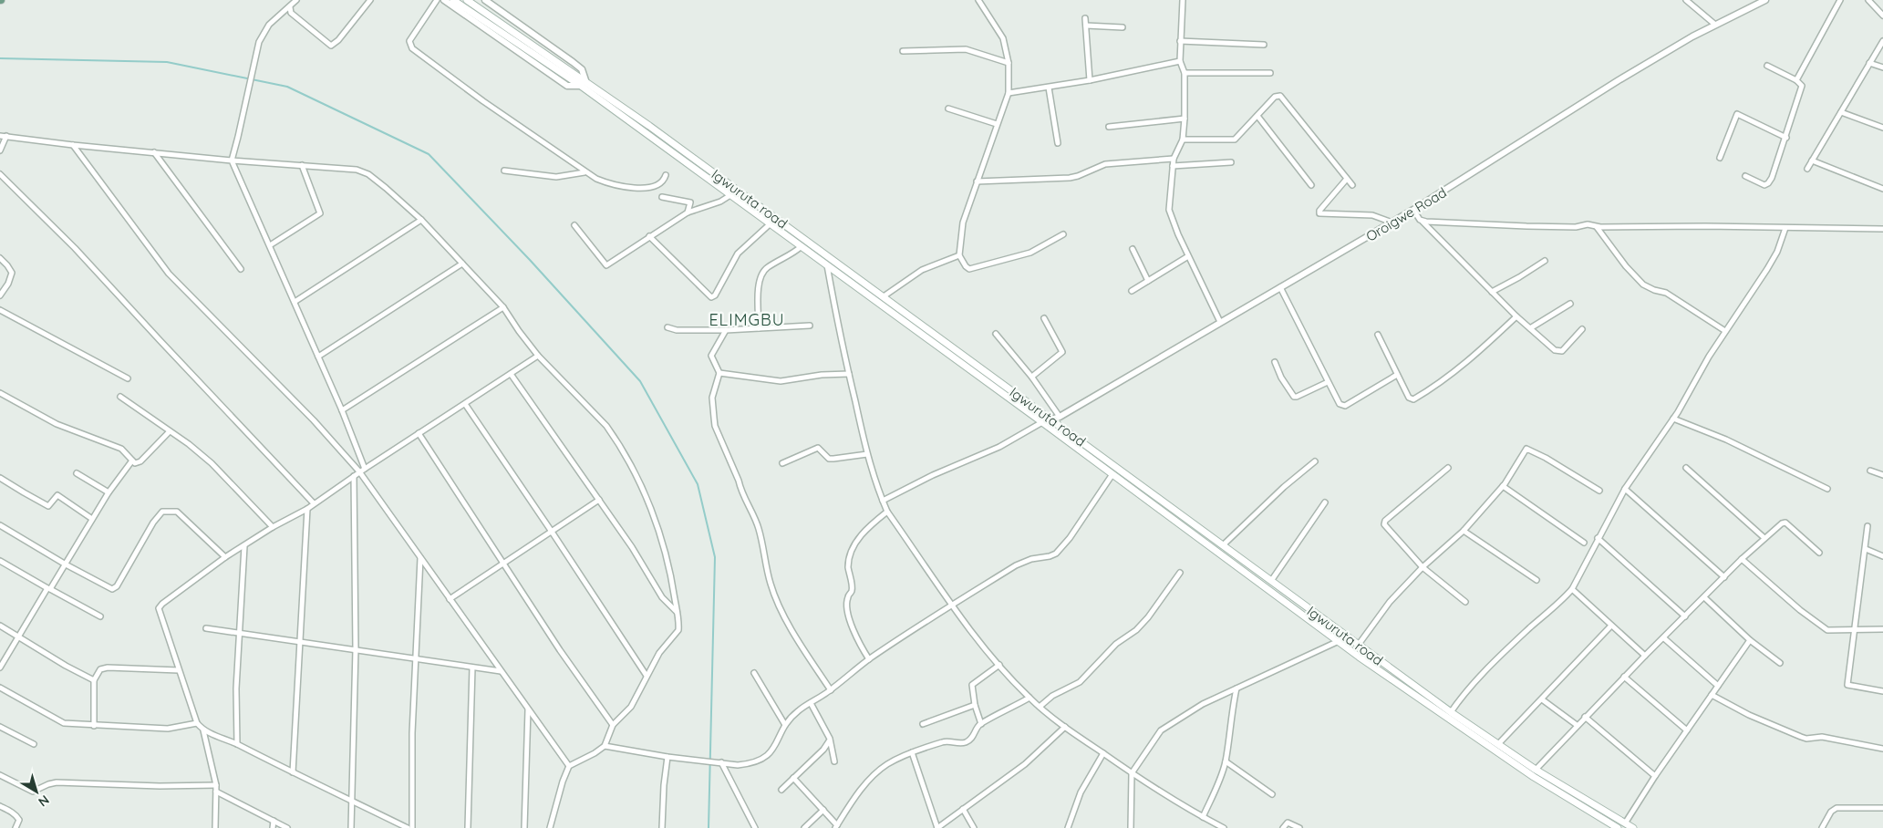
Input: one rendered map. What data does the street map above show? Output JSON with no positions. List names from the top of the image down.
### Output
{
  "streets": {
    "main road": ["Igwuruta road"],
    "street": ["Oroigwe Road"]
  },
  "crossings": [
    ["Igwuruta road", "Oroigwe Road"]
  ],
  "districts": ["ELIMGBU"],
  "north": "bottom right"
}
